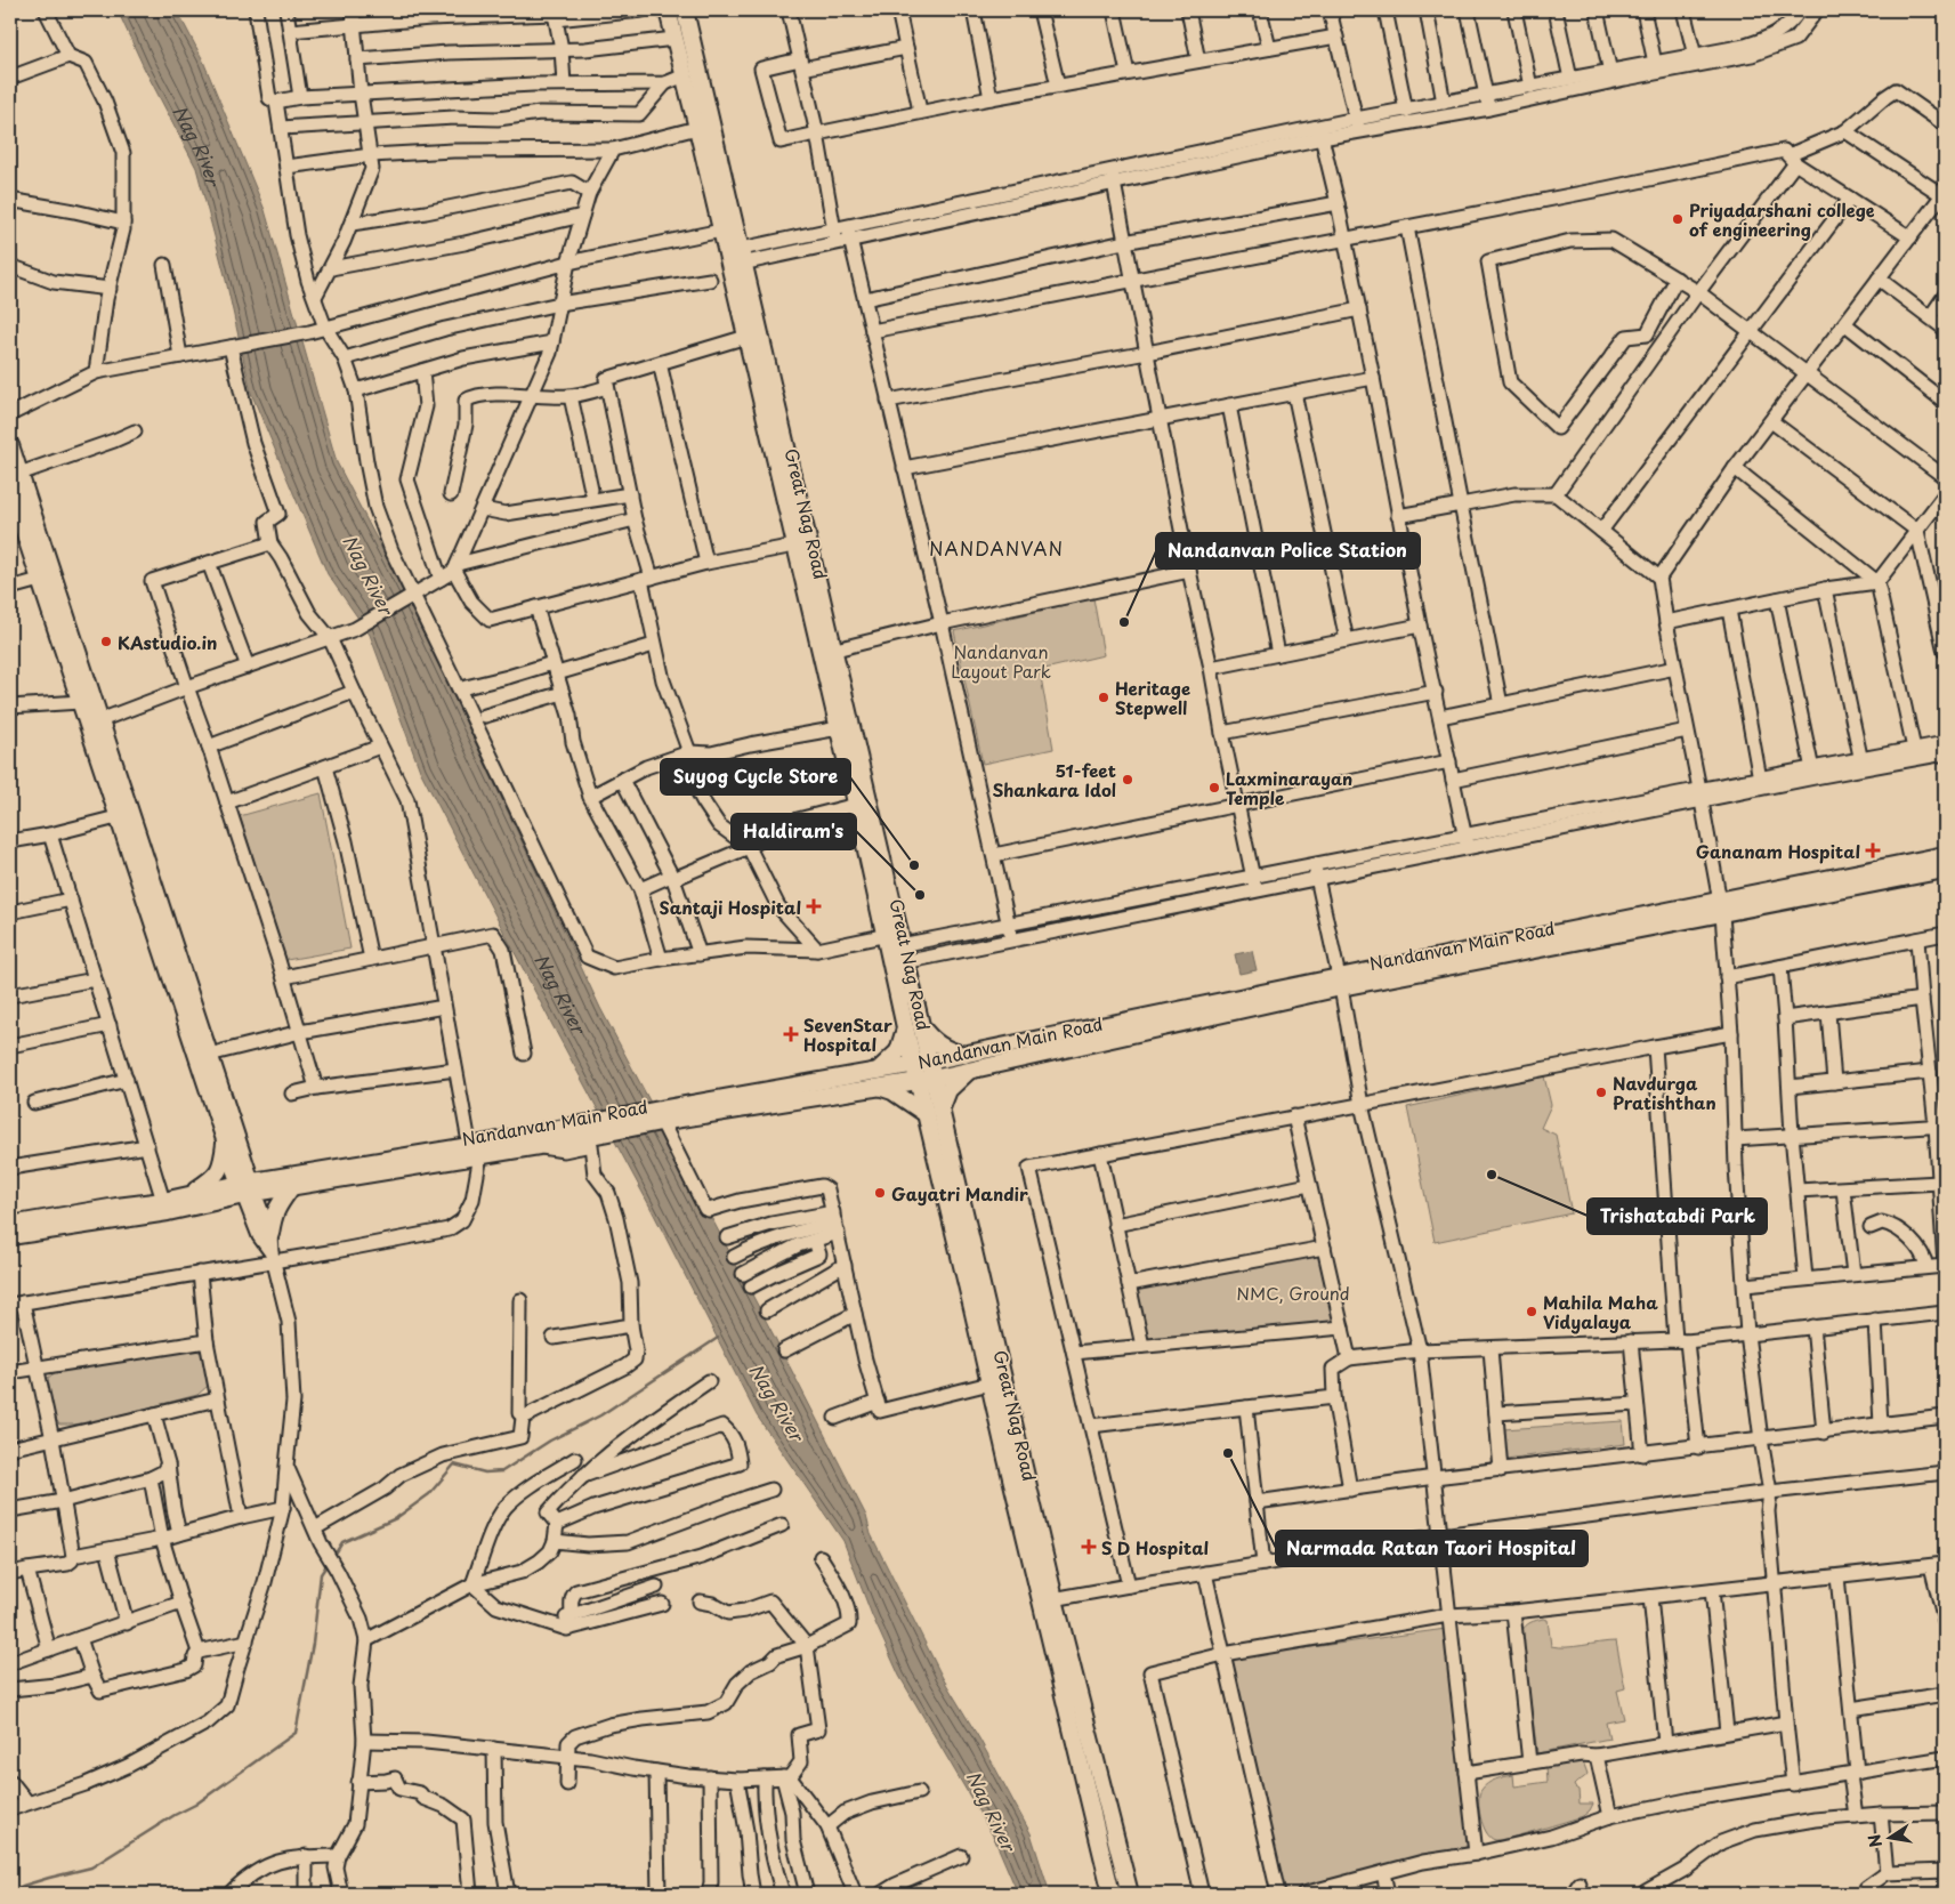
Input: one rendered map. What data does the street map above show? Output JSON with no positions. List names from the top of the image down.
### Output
{
  "streets": {
    "main road": ["Great Nag Road", "Nandanvan Main Road"]
  },
  "crossings": [
    ["Great Nag Road", "Nandanvan Main Road"]
  ],
  "districts": ["NANDANVAN"],
  "water": ["Nag River"],
  "parks": ["Nandanvan Layout Park", "NMC, Ground"],
  "places": {
    "other": [
      "Priyadarshani college of engineering",
      "Nandanvan Police Station",
      "KAstudio.in",
      "Heritage Stepwell",
      "51-feet Shankara Idol",
      "Laxminarayan Temple",
      "Suyog Cycle Store",
      "Haldiram's",
      "Navdurga Pratishthan",
      "Trishatabdi Park",
      "Gayatri Mandir",
      "Mahila Maha Vidyalaya",
      "Narmada Ratan Taori Hospital"
    ],
    "health": [
      "Gananam Hospital",
      "Santaji Hospital",
      "SevenStar Hospital",
      "S D Hospital"
    ]
  },
  "north": "left"
}
